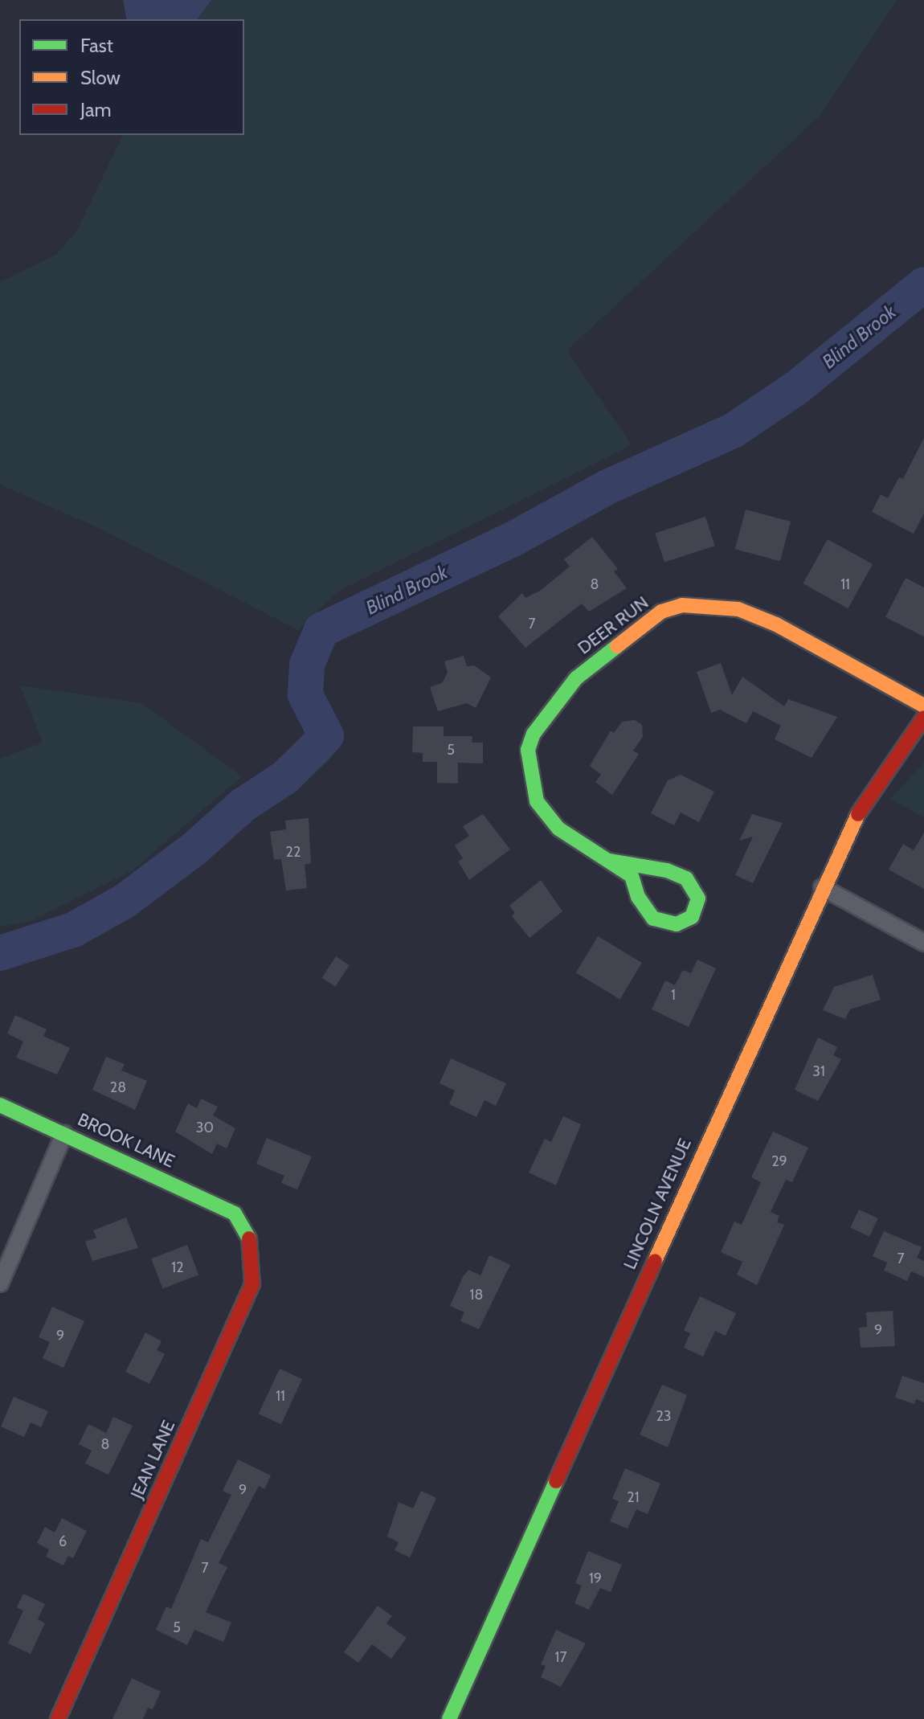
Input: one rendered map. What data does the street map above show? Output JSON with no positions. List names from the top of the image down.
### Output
{
  "streets": {
    "street": [
      "DEER RUN",
      "BROOK LANE",
      "LINCOLN AVENUE",
      "JEAN LANE"
    ]
  },
  "crossings": [
    ["BROOK LANE", "JEAN LANE"]
  ],
  "water": ["Blind Brook"],
  "house_numbers": [
    "8",
    "11",
    "7",
    "5",
    "22",
    "1",
    "31",
    "28",
    "30",
    "29",
    "7",
    "12",
    "18",
    "9",
    "9",
    "11",
    "23",
    "8",
    "9",
    "21",
    "6",
    "7",
    "19",
    "5",
    "17"
  ],
  "legend": ["Fast", "Slow", "Jam"]
}
